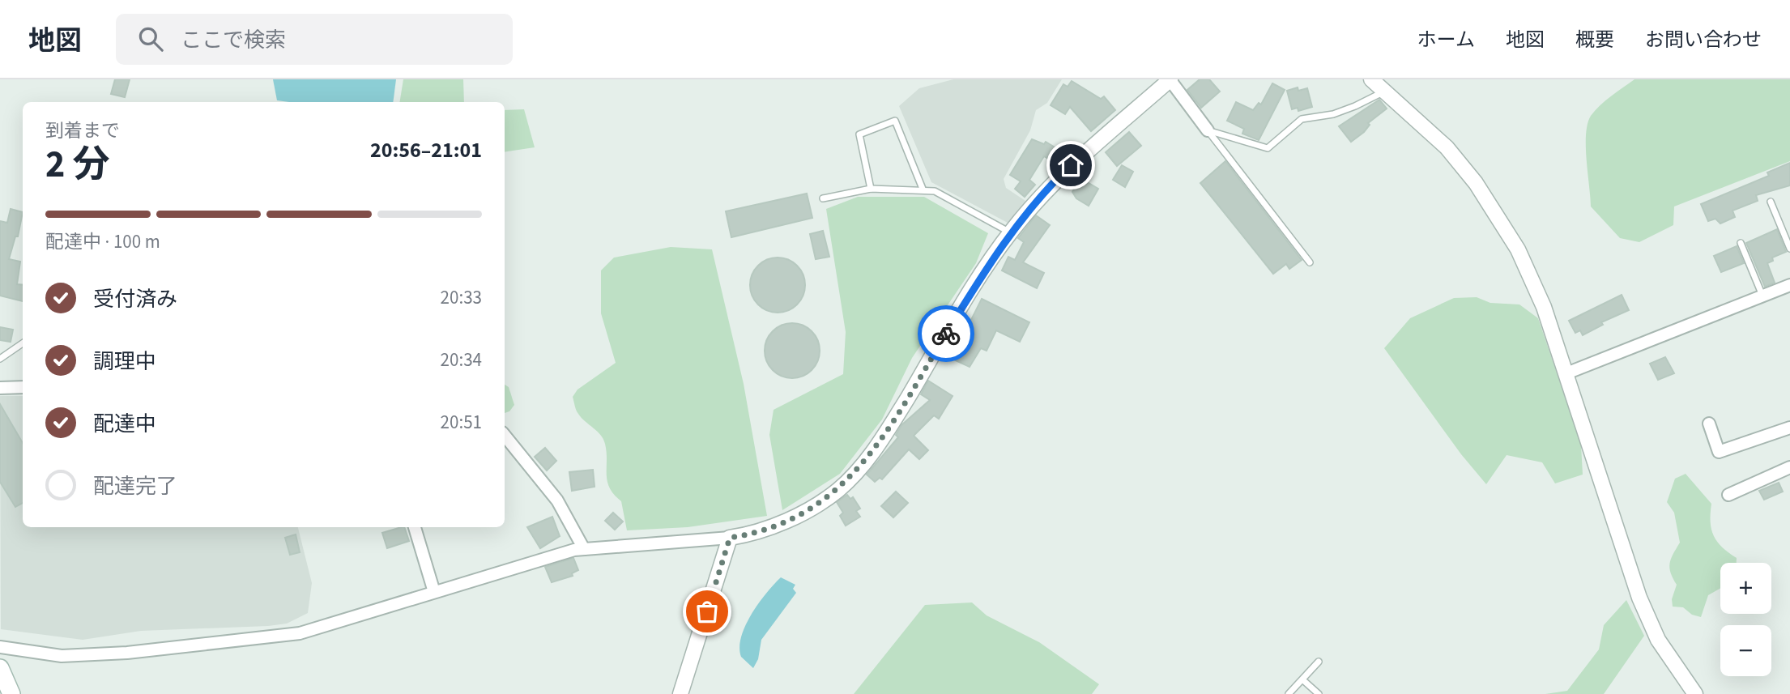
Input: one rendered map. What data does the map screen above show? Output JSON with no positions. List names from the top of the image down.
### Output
{
  "page": {
    "header": "地図",
    "search": "ここで検索",
    "nav": [
      "ホーム",
      "地図",
      "概要",
      "お問い合わせ"
    ],
    "heading": ["2 分", "到着まで", "20:56–21:01"],
    "bar": "配達中 · 100 m",
    "list": [
      ["受付済み", "20:33"],
      ["調理中", "20:34"],
      ["配達中", "20:51"],
      "配達完了"
    ],
    "map_buttons": ["+", "−"]
  }
}
